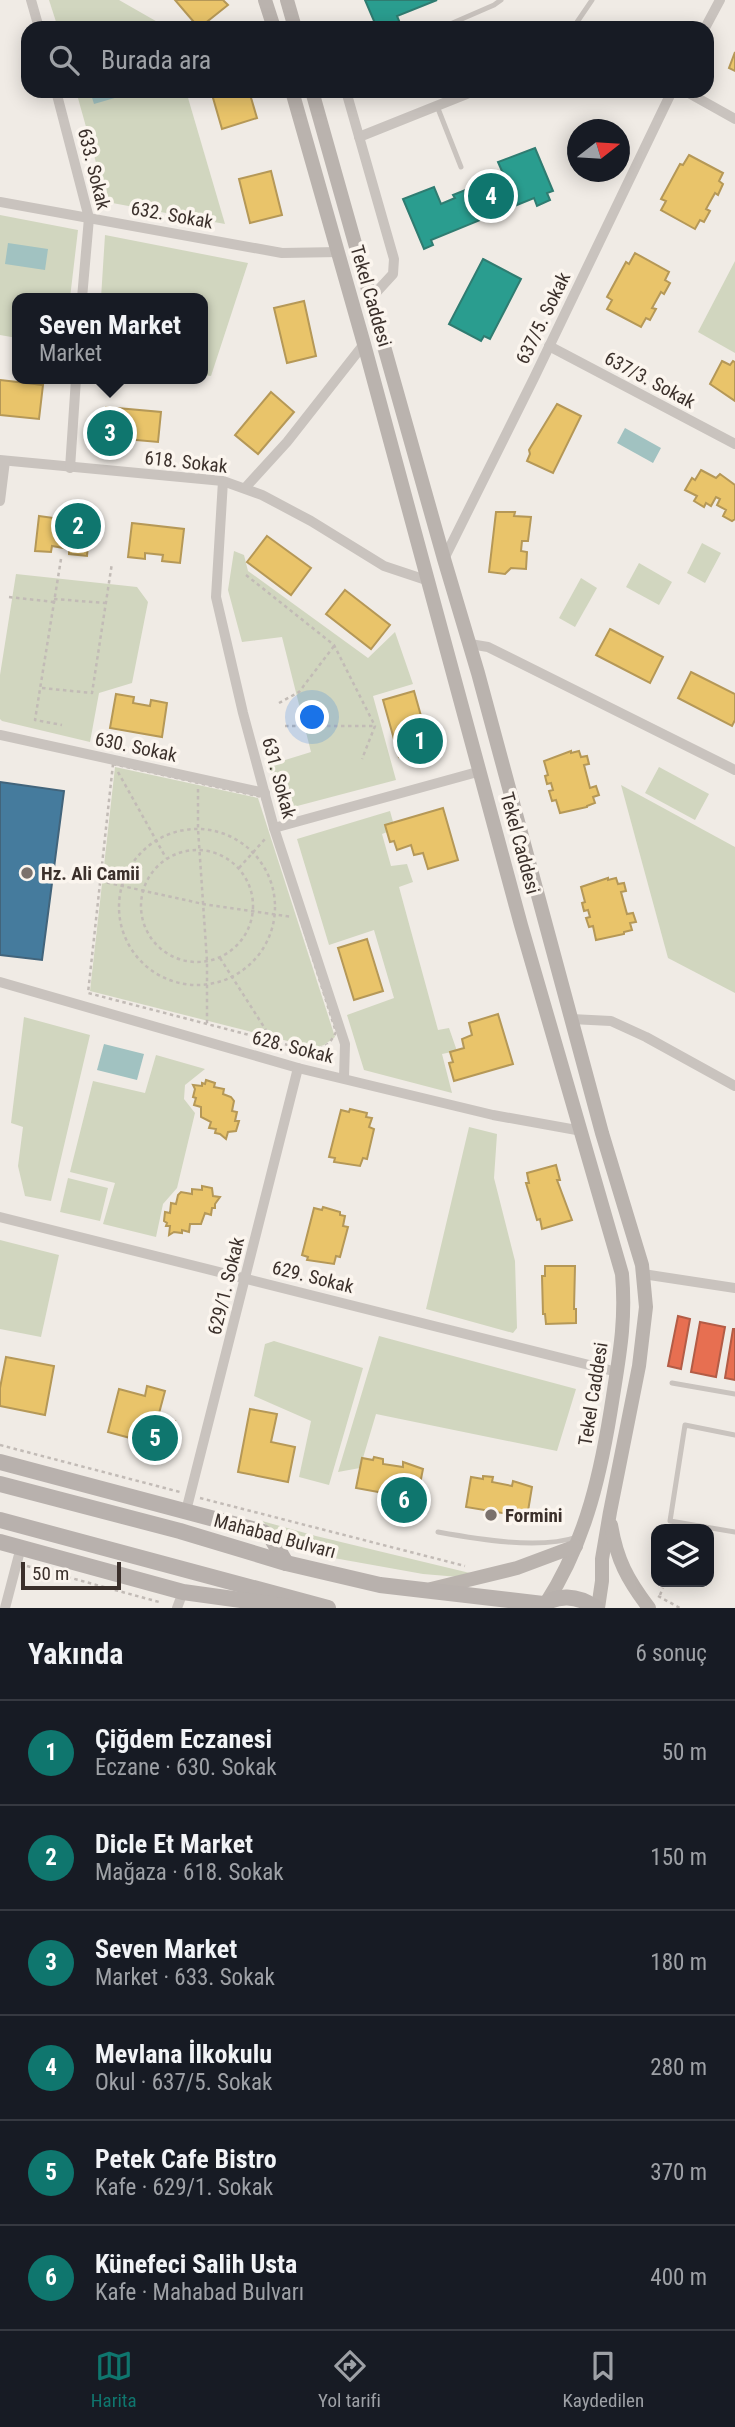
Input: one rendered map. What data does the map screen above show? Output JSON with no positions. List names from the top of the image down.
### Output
{
  "streets": {
    "main road": ["Tekel Caddesi", "Mahabad Bulvarı"],
    "street": [
      "633. Sokak",
      "632. Sokak",
      "637/5. Sokak",
      "637/3. Sokak",
      "618. Sokak",
      "630. Sokak",
      "631. Sokak",
      "628. Sokak",
      "629. Sokak",
      "629/1. Sokak"
    ]
  },
  "crossings": [
    ["633. Sokak", "632. Sokak"],
    ["632. Sokak", "Tekel Caddesi"],
    ["Tekel Caddesi", "618. Sokak"],
    ["Tekel Caddesi", "628. Sokak"],
    ["Tekel Caddesi", "629. Sokak"],
    ["Tekel Caddesi", "Mahabad Bulvarı"],
    ["637/5. Sokak", "637/3. Sokak"],
    ["618. Sokak", "631. Sokak"],
    ["630. Sokak", "631. Sokak"],
    ["631. Sokak", "628. Sokak"],
    ["628. Sokak", "629/1. Sokak"],
    ["629. Sokak", "629/1. Sokak"]
  ],
  "places": ["Hz. Ali Camii", "Formini"],
  "scale_bar": "50 m",
  "north": "right",
  "page": {
    "search": "Burada ara",
    "pins": [
      "4",
      "3",
      "2",
      "1",
      "5",
      "6"
    ],
    "popup": ["Seven Market", "Market"],
    "scale": "50 m",
    "heading": ["Yakında", "6 sonuç"],
    "list": [
      {
        "mark": "1",
        "name": "Çiğdem Eczanesi",
        "note": "Eczane · 630. Sokak",
        "value": "50 m"
      },
      {
        "mark": "2",
        "name": "Dicle Et Market",
        "note": "Mağaza · 618. Sokak",
        "value": "150 m"
      },
      {
        "mark": "3",
        "name": "Seven Market",
        "note": "Market · 633. Sokak",
        "value": "180 m"
      },
      {
        "mark": "4",
        "name": "Mevlana İlkokulu",
        "note": "Okul · 637/5. Sokak",
        "value": "280 m"
      },
      {
        "mark": "5",
        "name": "Petek Cafe Bistro",
        "note": "Kafe · 629/1. Sokak",
        "value": "370 m"
      },
      {
        "mark": "6",
        "name": "Künefeci Salih Usta",
        "note": "Kafe · Mahabad Bulvarı",
        "value": "400 m"
      }
    ],
    "nav": ["Harita", "Yol tarifi", "Kaydedilen"]
  }
}
